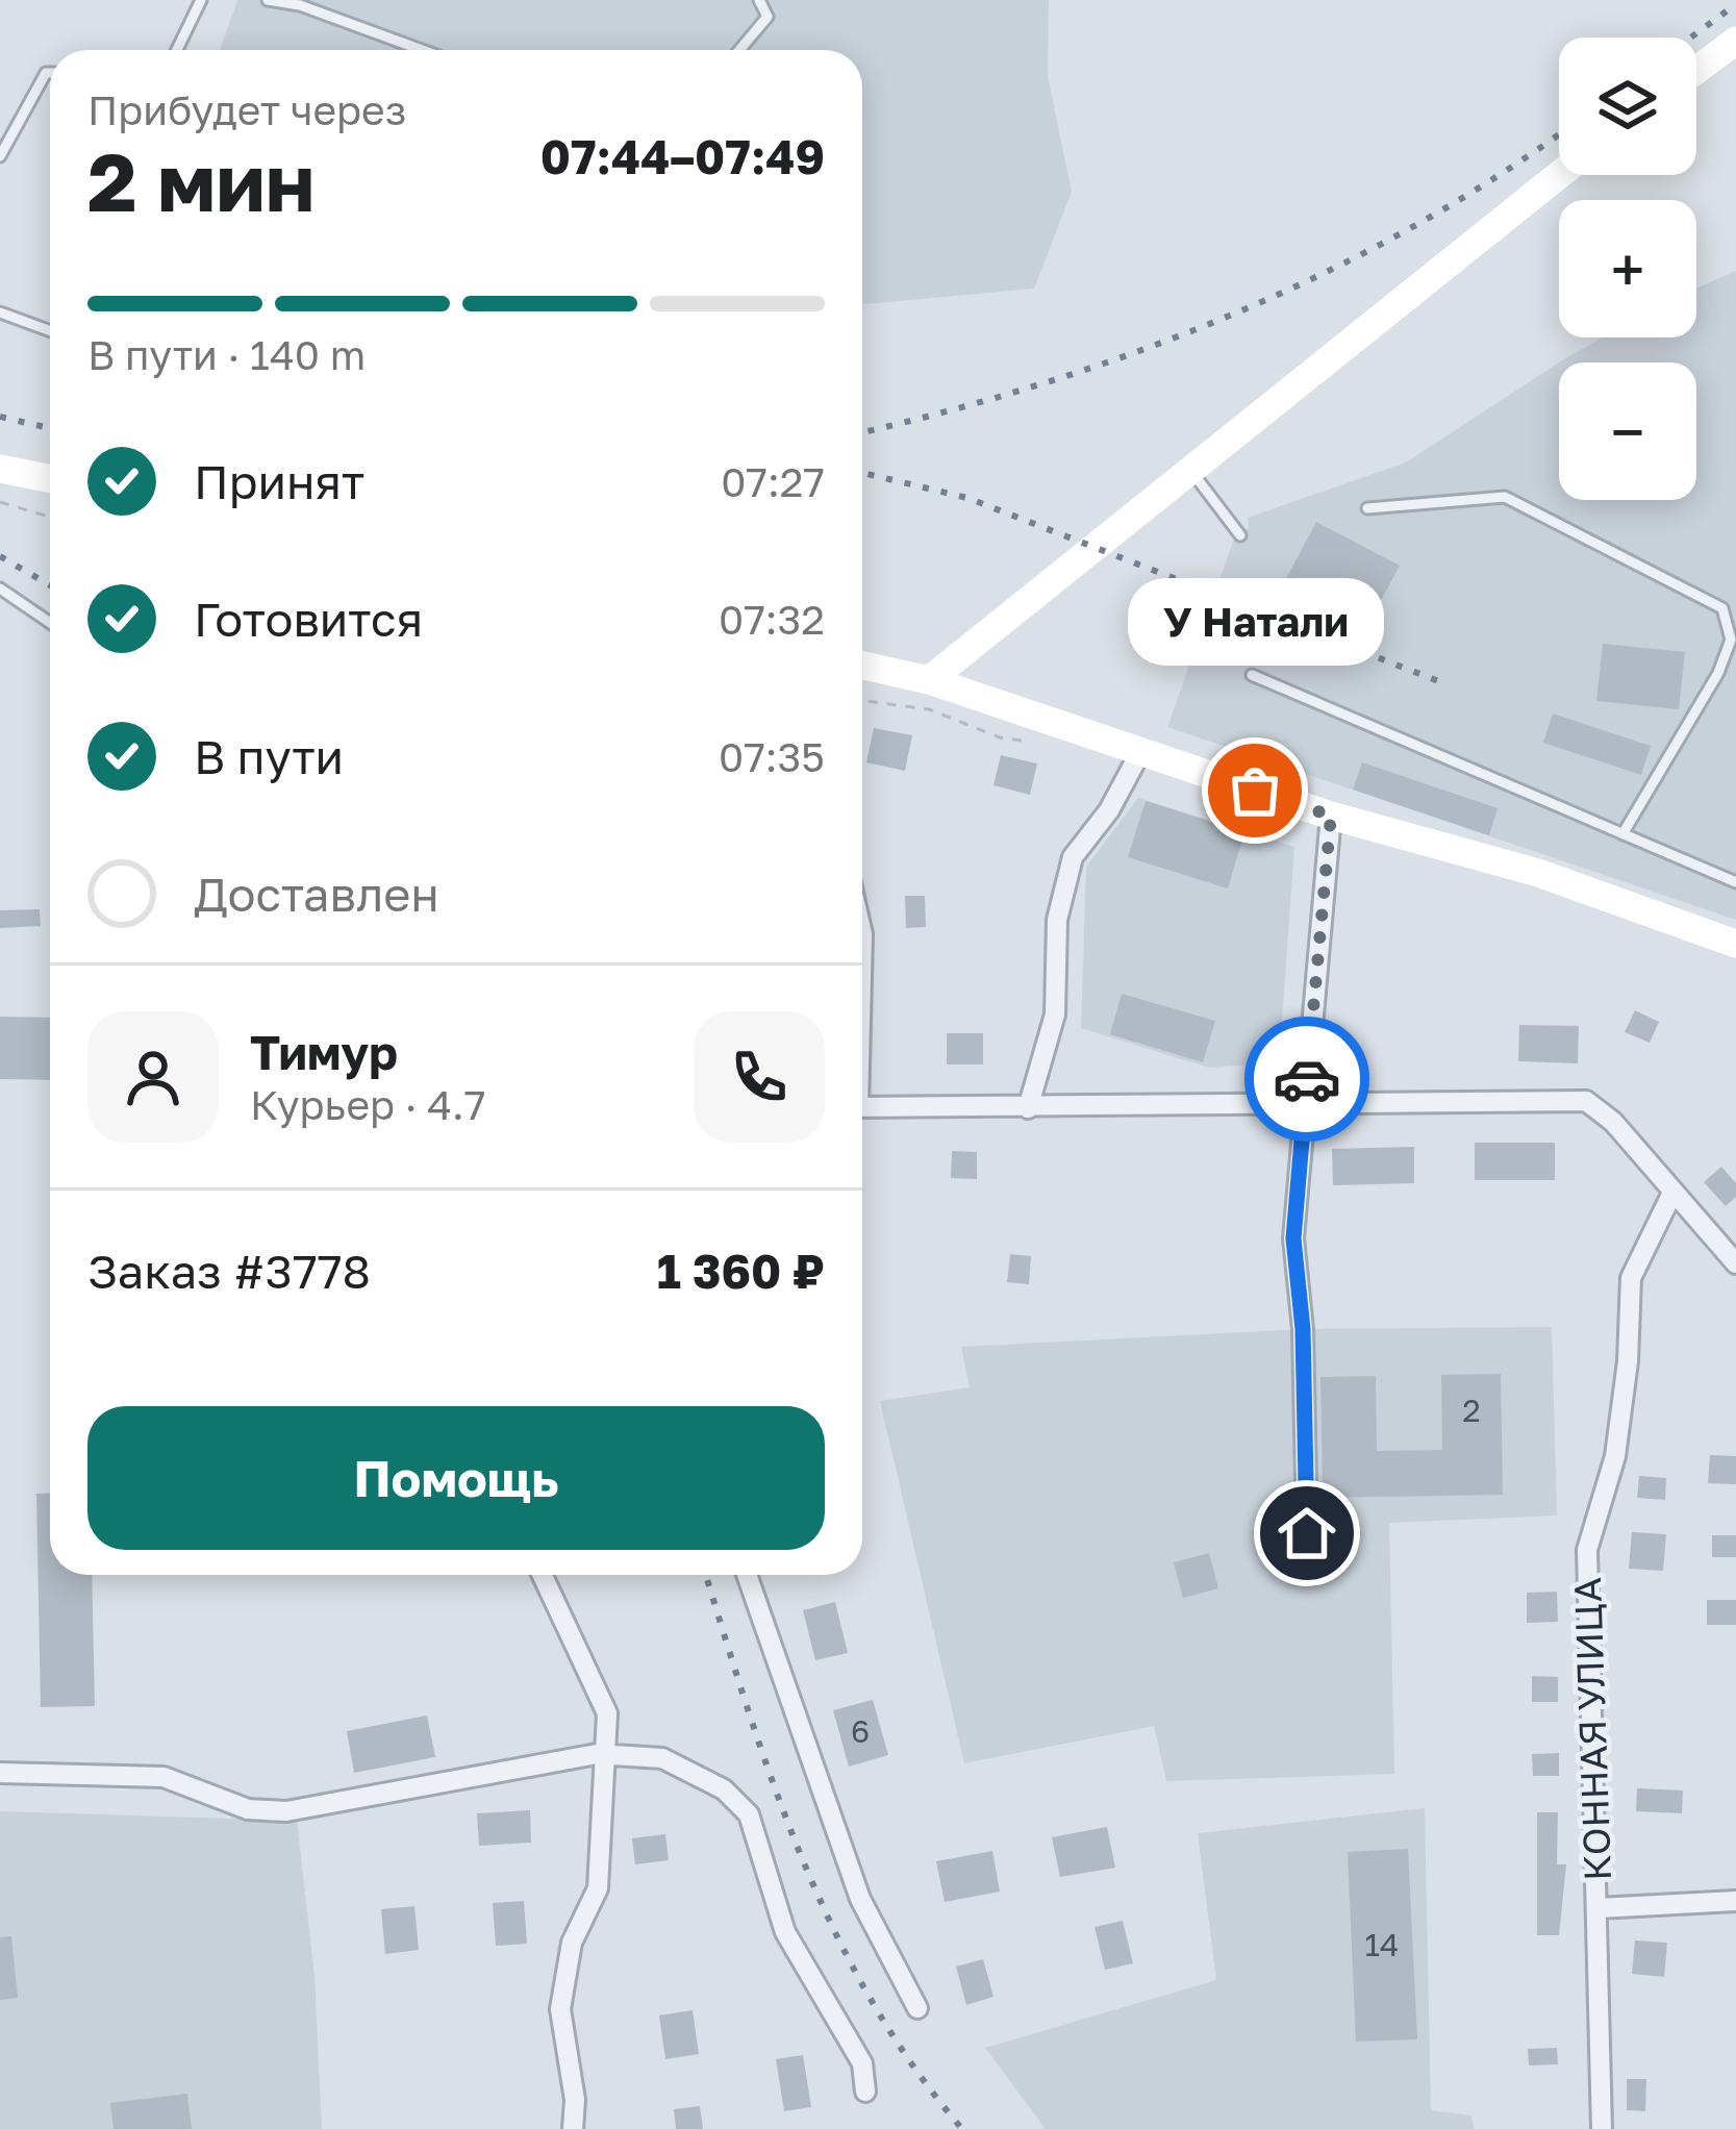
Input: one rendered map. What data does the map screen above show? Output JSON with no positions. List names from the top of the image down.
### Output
{
  "streets": {
    "street": ["КОННАЯ УЛИЦА"]
  },
  "places": ["У Натали"],
  "house_numbers": ["2", "6", "14"],
  "page": {
    "map_buttons": ["+", "−"],
    "heading": ["2 мин", "Прибудет через", "07:44–07:49"],
    "panel": [
      "Тимур",
      "Курьер · 4.7",
      "Заказ #3778",
      "1 360 ₽"
    ],
    "bar": "В пути · 140 m",
    "list": [
      ["Принят", "07:27"],
      ["Готовится", "07:32"],
      ["В пути", "07:35"],
      "Доставлен"
    ],
    "bubble": "У Натали",
    "buttons": "Помощь"
  }
}
